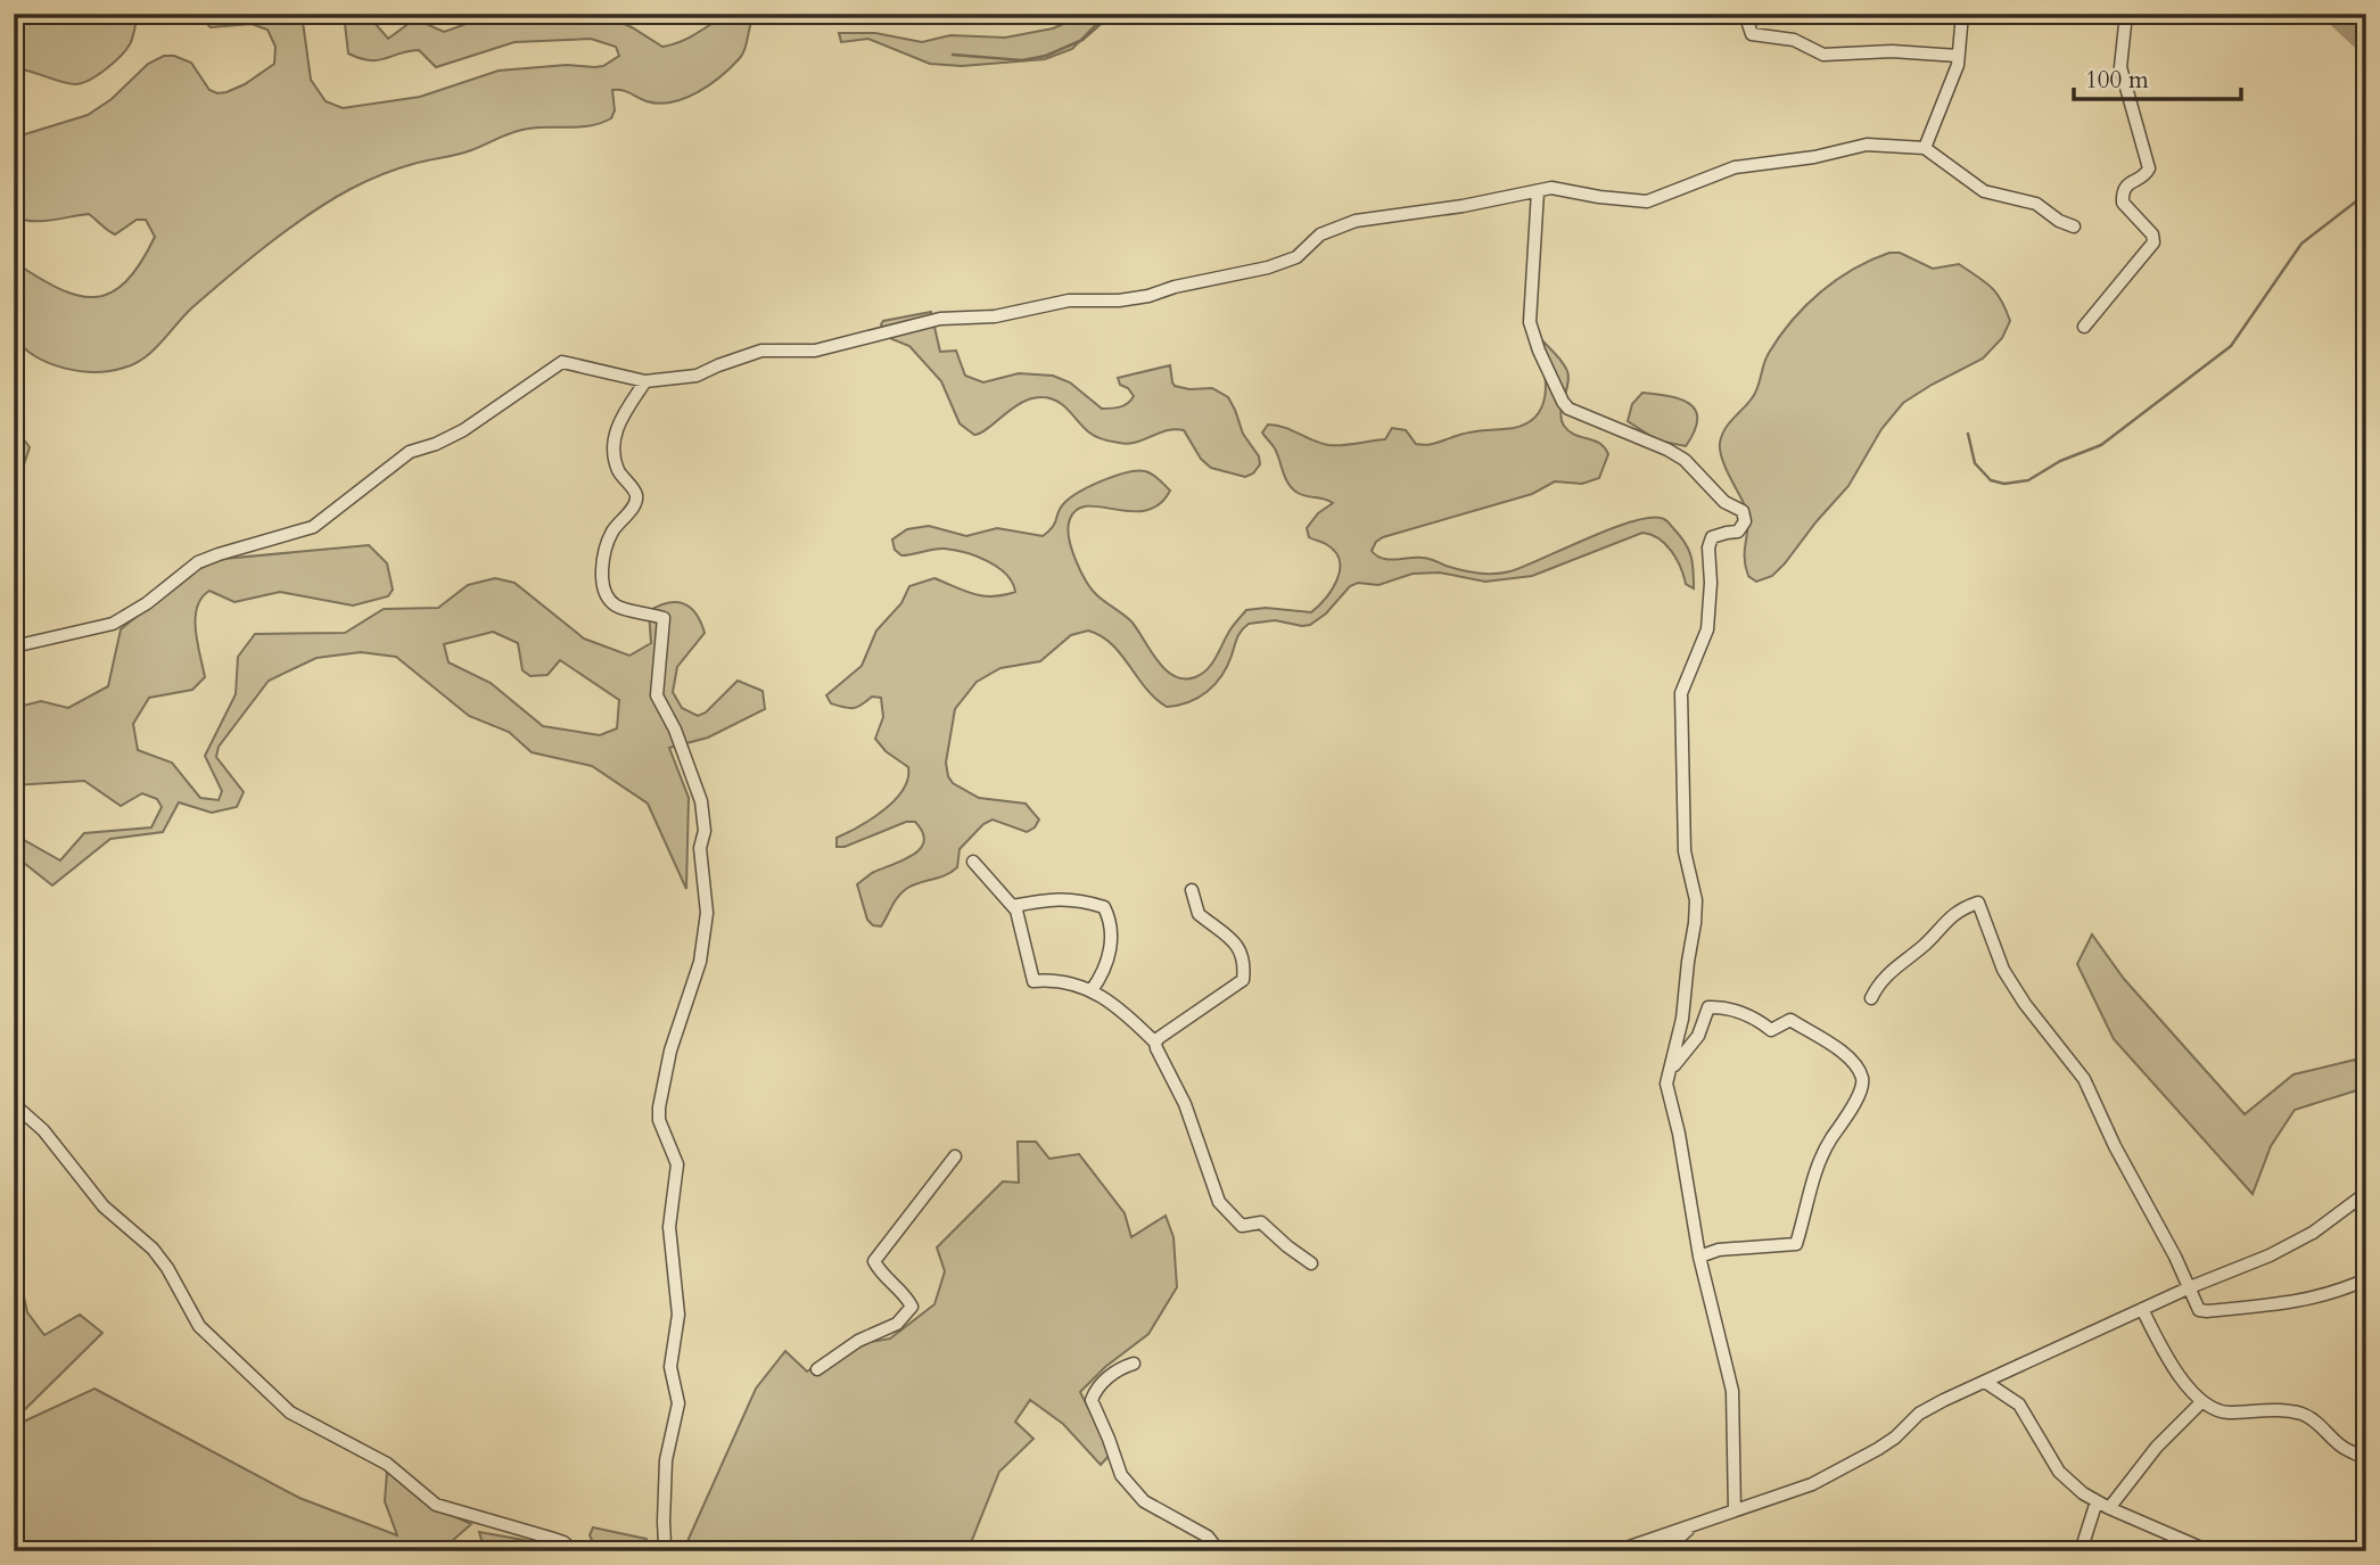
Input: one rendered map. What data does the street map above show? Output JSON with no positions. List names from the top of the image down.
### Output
{
  "scale_bar": "100 m"
}
